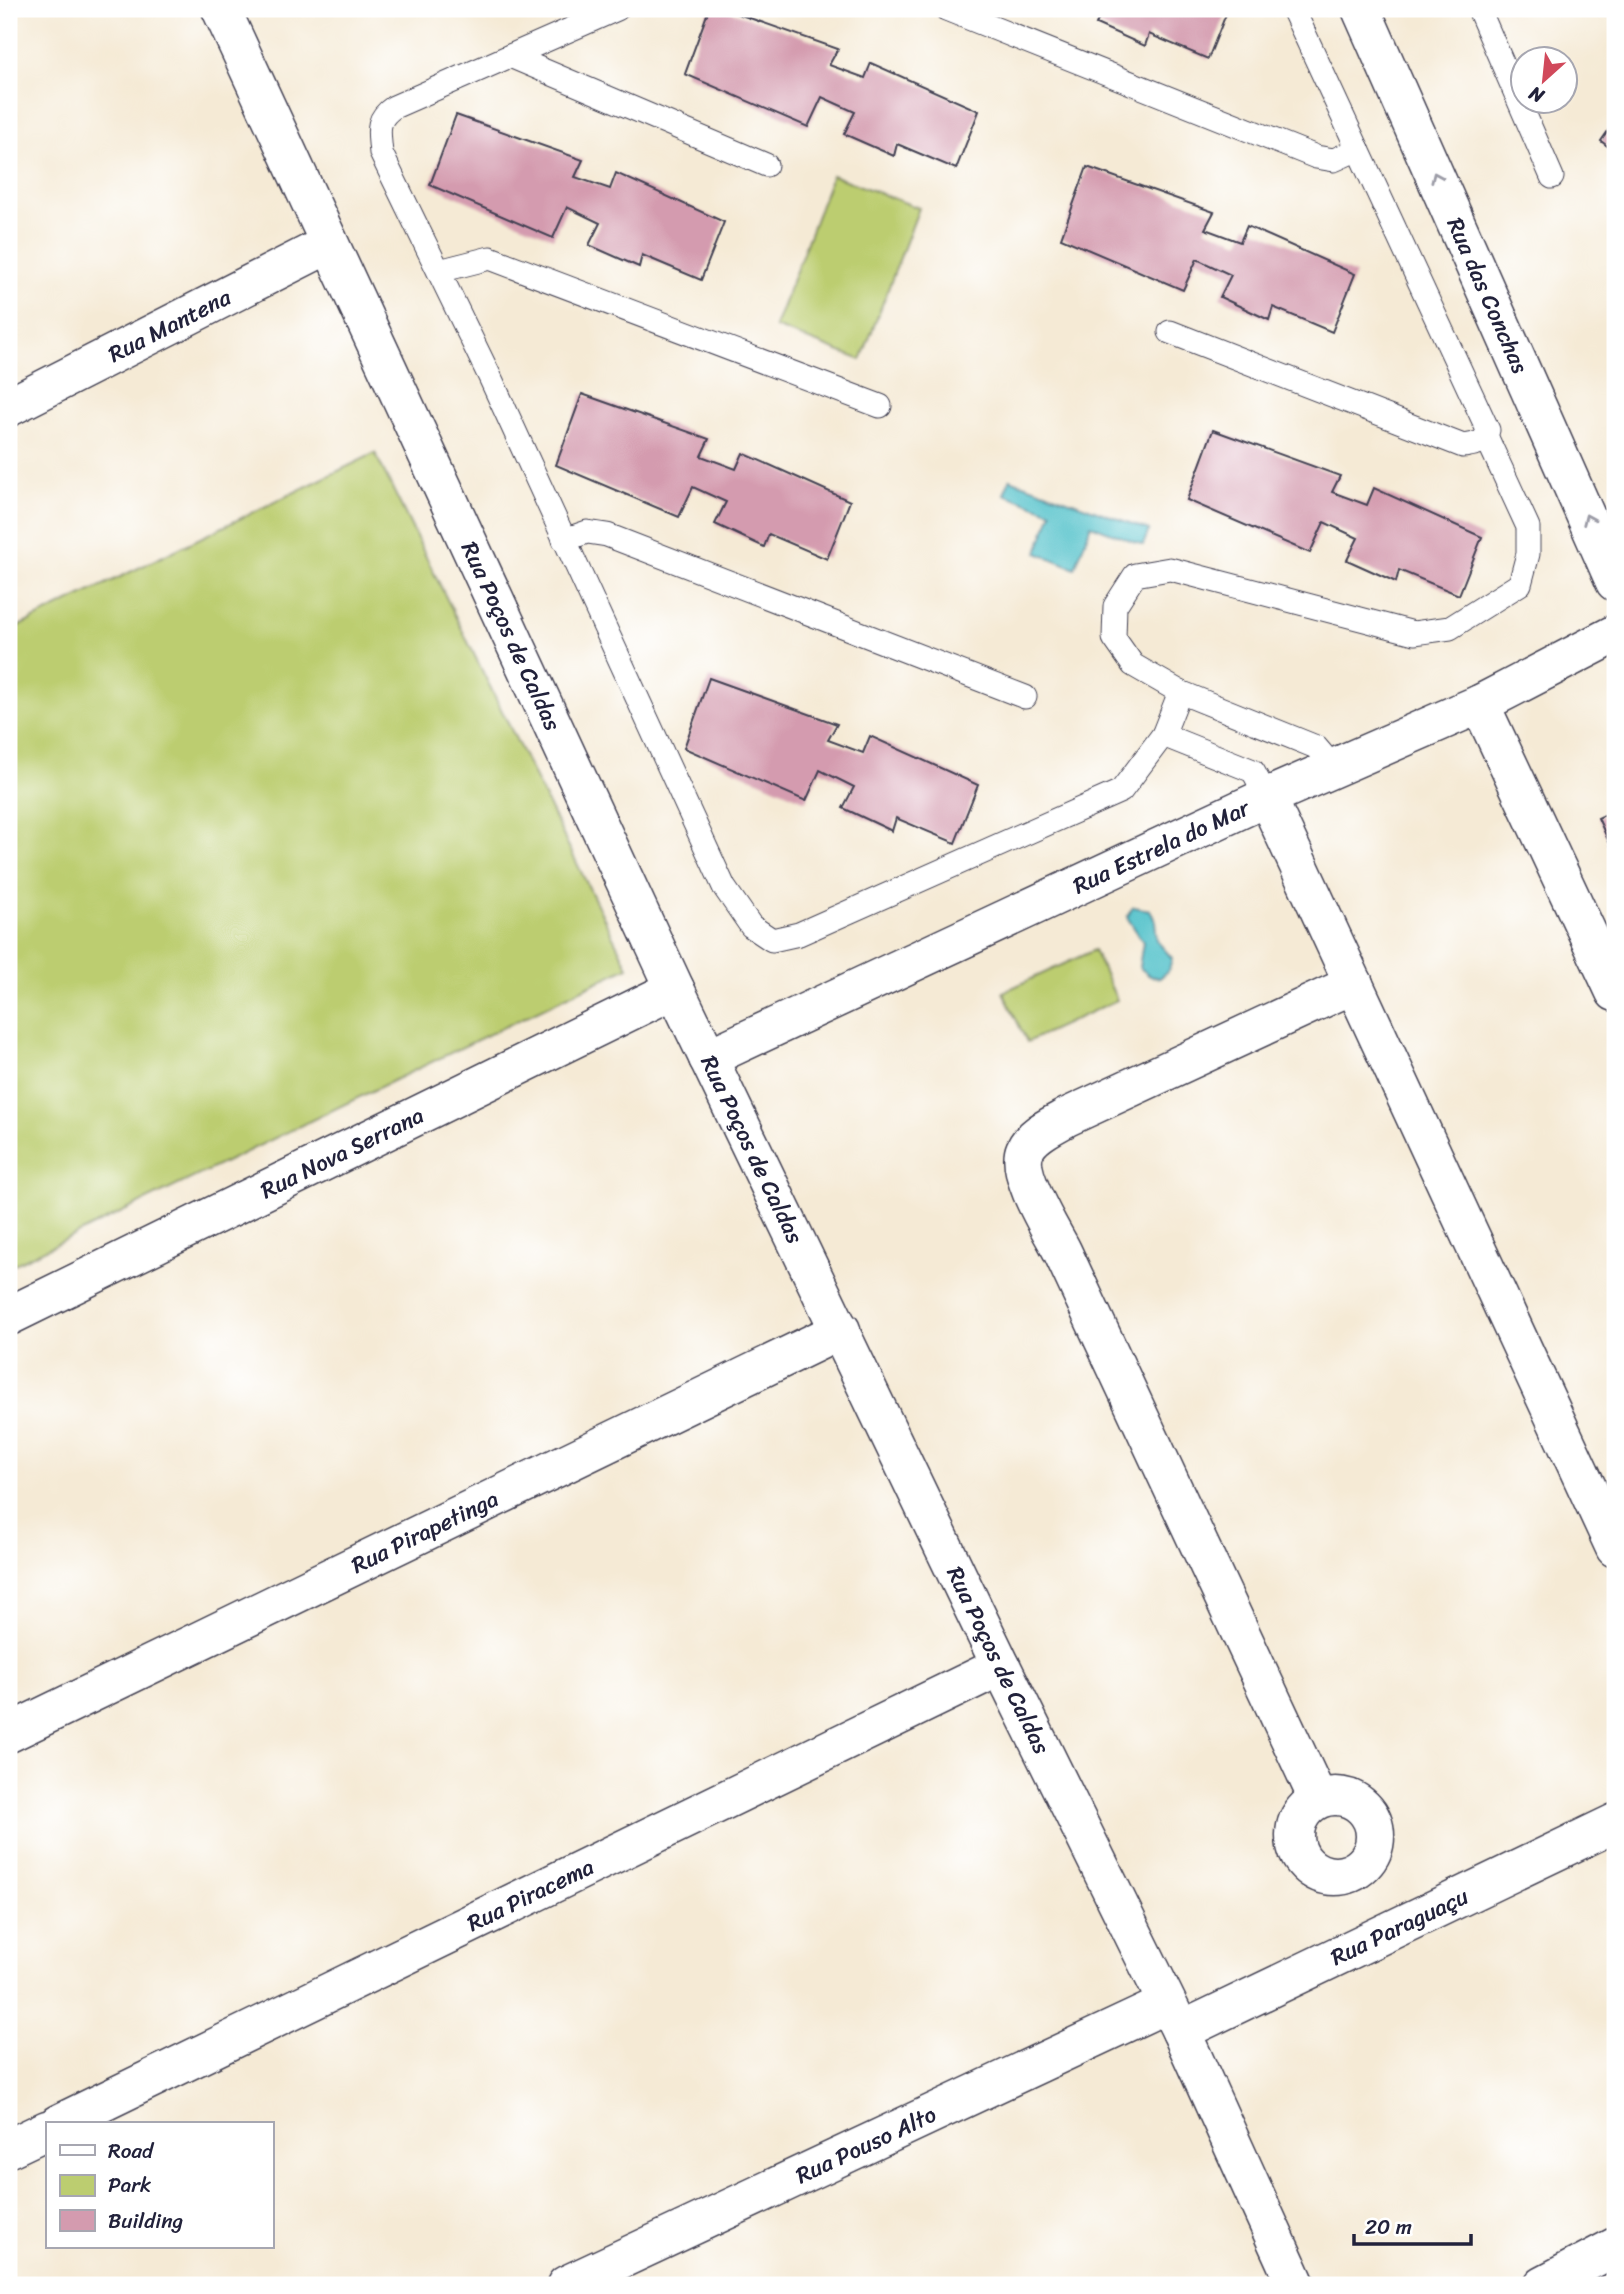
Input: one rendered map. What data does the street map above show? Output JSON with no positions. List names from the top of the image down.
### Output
{
  "streets": {
    "street": [
      "Rua das Conchas",
      "Rua Mantena",
      "Rua Poços de Caldas",
      "Rua Estrela do Mar",
      "Rua Nova Serrana",
      "Rua Pirapetinga",
      "Rua Piracema",
      "Rua Paraguaçu",
      "Rua Pouso Alto"
    ]
  },
  "crossings": [
    ["Rua Mantena", "Rua Poços de Caldas"],
    ["Rua Poços de Caldas", "Rua Estrela do Mar"],
    ["Rua Poços de Caldas", "Rua Nova Serrana"],
    ["Rua Poços de Caldas", "Rua Pirapetinga"],
    ["Rua Poços de Caldas", "Rua Piracema"],
    ["Rua Poços de Caldas", "Rua Paraguaçu"],
    ["Rua Poços de Caldas", "Rua Pouso Alto"],
    ["Rua Paraguaçu", "Rua Pouso Alto"]
  ],
  "one_way": ["Rua das Conchas"],
  "legend": ["Road", "Park", "Building"],
  "scale_bar": "20 m",
  "north": "bottom left"
}
